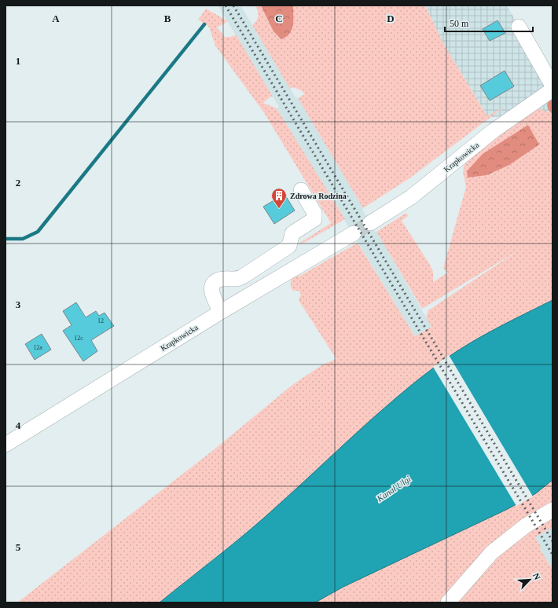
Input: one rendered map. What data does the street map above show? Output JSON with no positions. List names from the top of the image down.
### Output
{
  "streets": {
    "street": ["Krapkowicka"]
  },
  "water": ["Kanał Ulgi"],
  "places": {
    "building": ["Zdrowa Rodzina"]
  },
  "house_numbers": ["12", "12c", "12a"],
  "scale_bar": "50 m",
  "north": "top right",
  "grid": {
    "columns": [
      "A",
      "B",
      "C",
      "D"
    ],
    "rows": [
      "1",
      "2",
      "3",
      "4",
      "5"
    ]
  }
}
